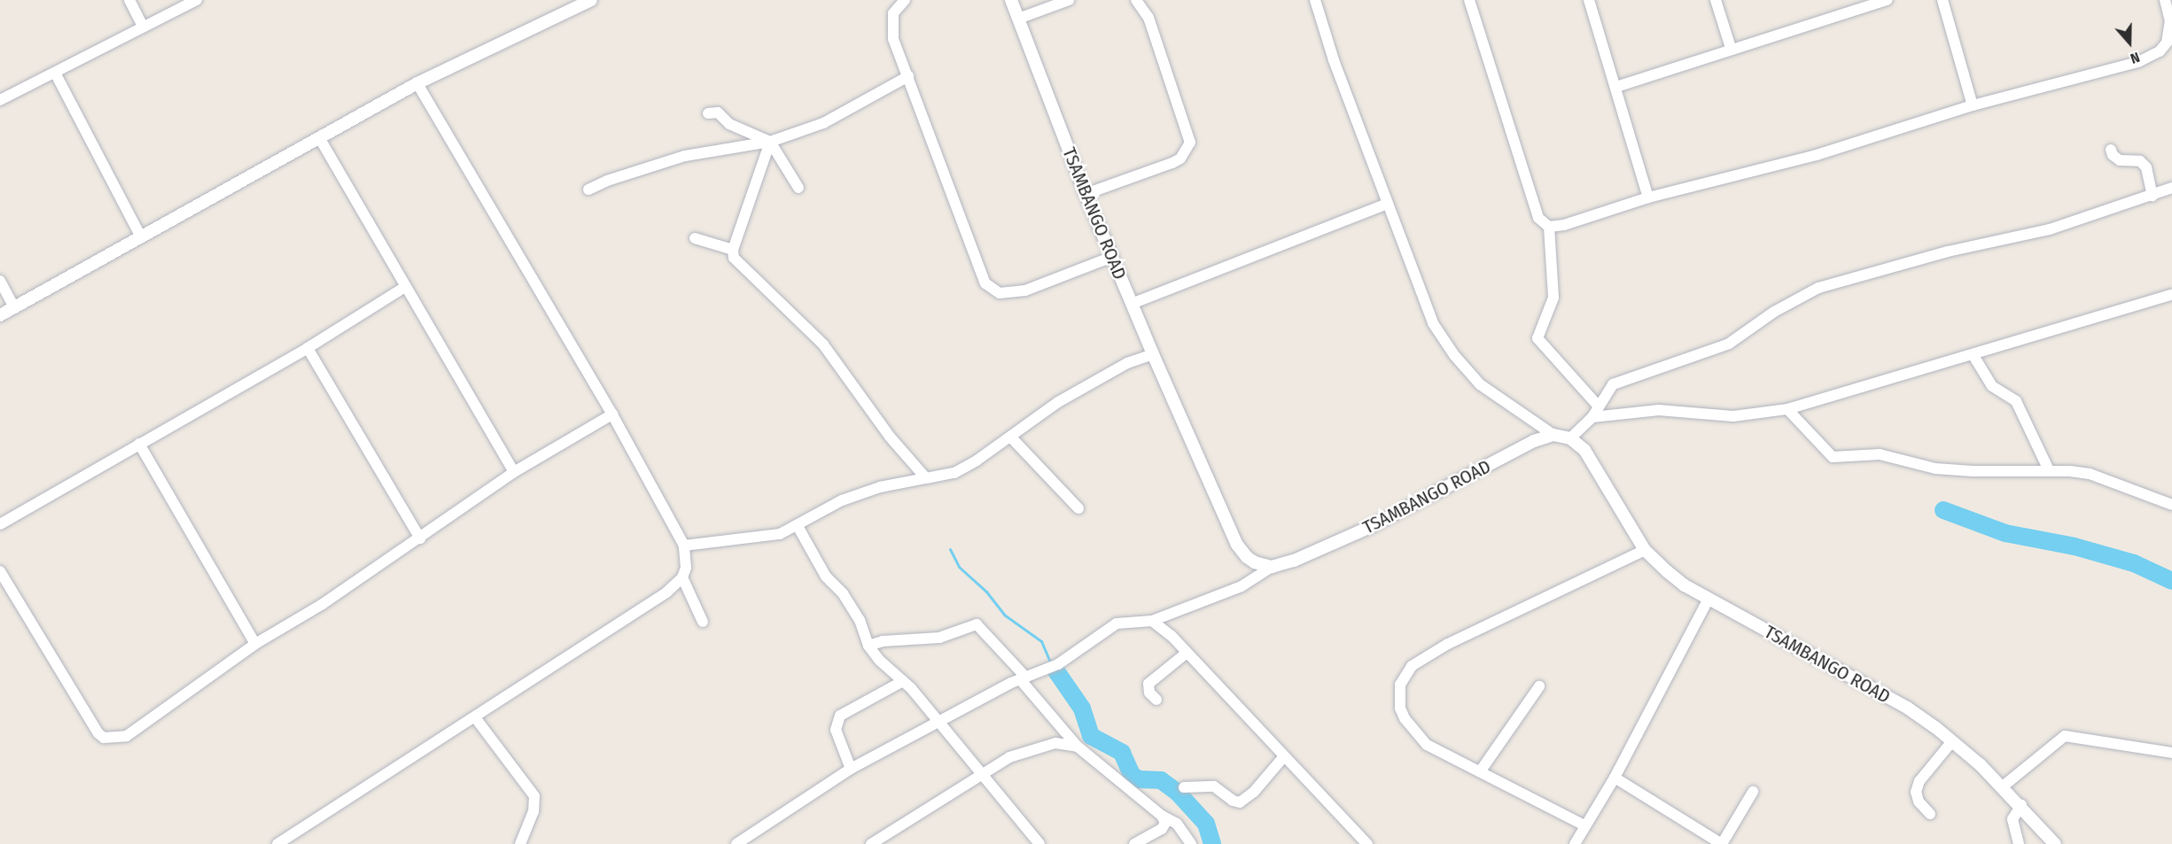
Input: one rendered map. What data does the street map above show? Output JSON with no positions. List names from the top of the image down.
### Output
{
  "streets": {
    "street": ["TSAMBANGO ROAD"]
  },
  "north": "bottom"
}
